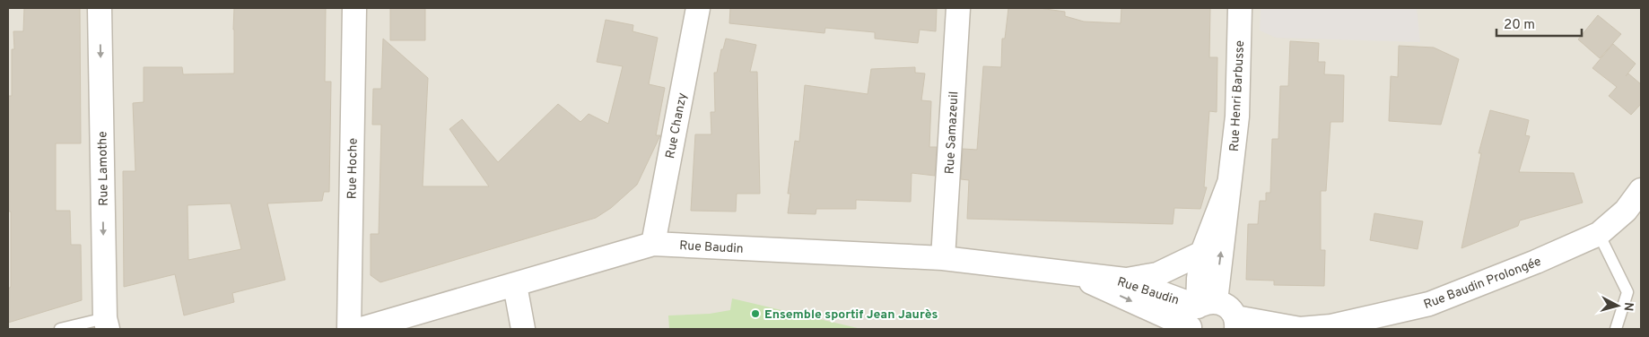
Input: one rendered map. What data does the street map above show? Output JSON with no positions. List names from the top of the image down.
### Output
{
  "streets": {
    "street": [
      "Rue Henri Barbusse",
      "Rue Chanzy",
      "Rue Samazeuil",
      "Rue Lamothe",
      "Rue Hoche",
      "Rue Baudin",
      "Rue Baudin Prolongée"
    ]
  },
  "crossings": [
    ["Rue Henri Barbusse", "Rue Baudin"],
    ["Rue Chanzy", "Rue Baudin"],
    ["Rue Samazeuil", "Rue Baudin"]
  ],
  "one_way": ["Rue Lamothe"],
  "places": ["Ensemble sportif Jean Jaurès"],
  "scale_bar": "20 m",
  "north": "right"
}
